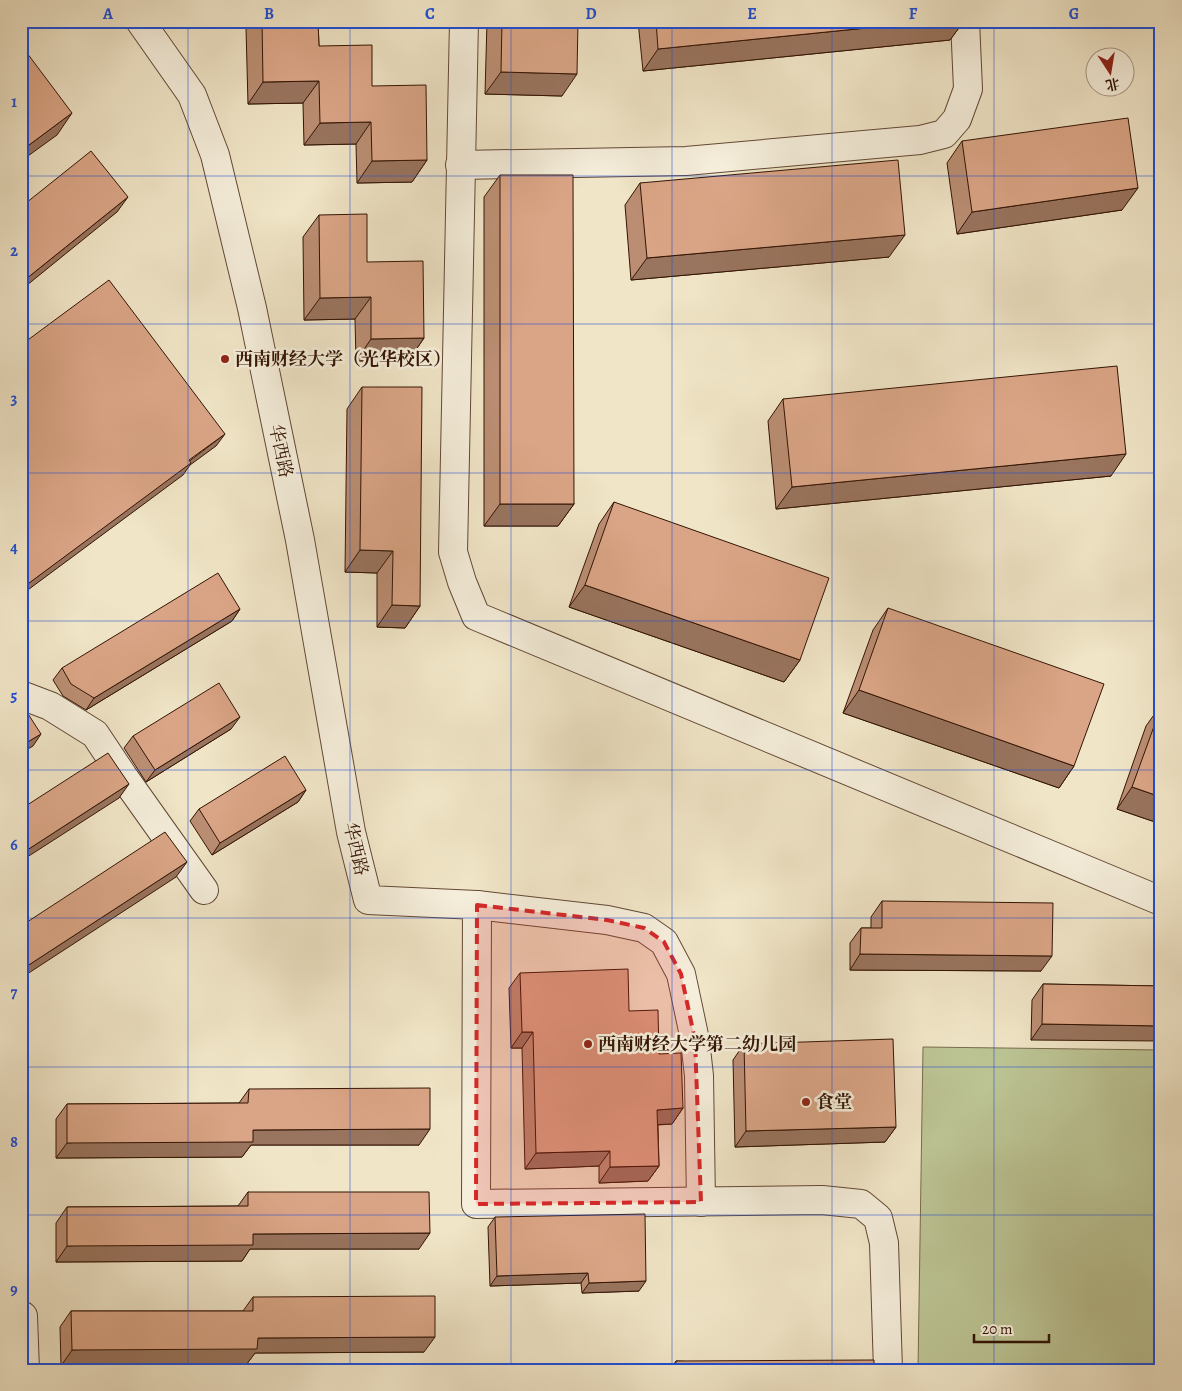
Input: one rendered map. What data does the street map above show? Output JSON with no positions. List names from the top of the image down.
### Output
{
  "streets": {
    "street": ["华西路"]
  },
  "places": ["西南财经大学（光华校区）", "西南财经大学第二幼儿园", "食堂"],
  "scale_bar": "20 m",
  "north": "bottom",
  "grid": {
    "columns": [
      "A",
      "B",
      "C",
      "D",
      "E",
      "F",
      "G"
    ],
    "rows": [
      "1",
      "2",
      "3",
      "4",
      "5",
      "6",
      "7",
      "8",
      "9"
    ]
  }
}
